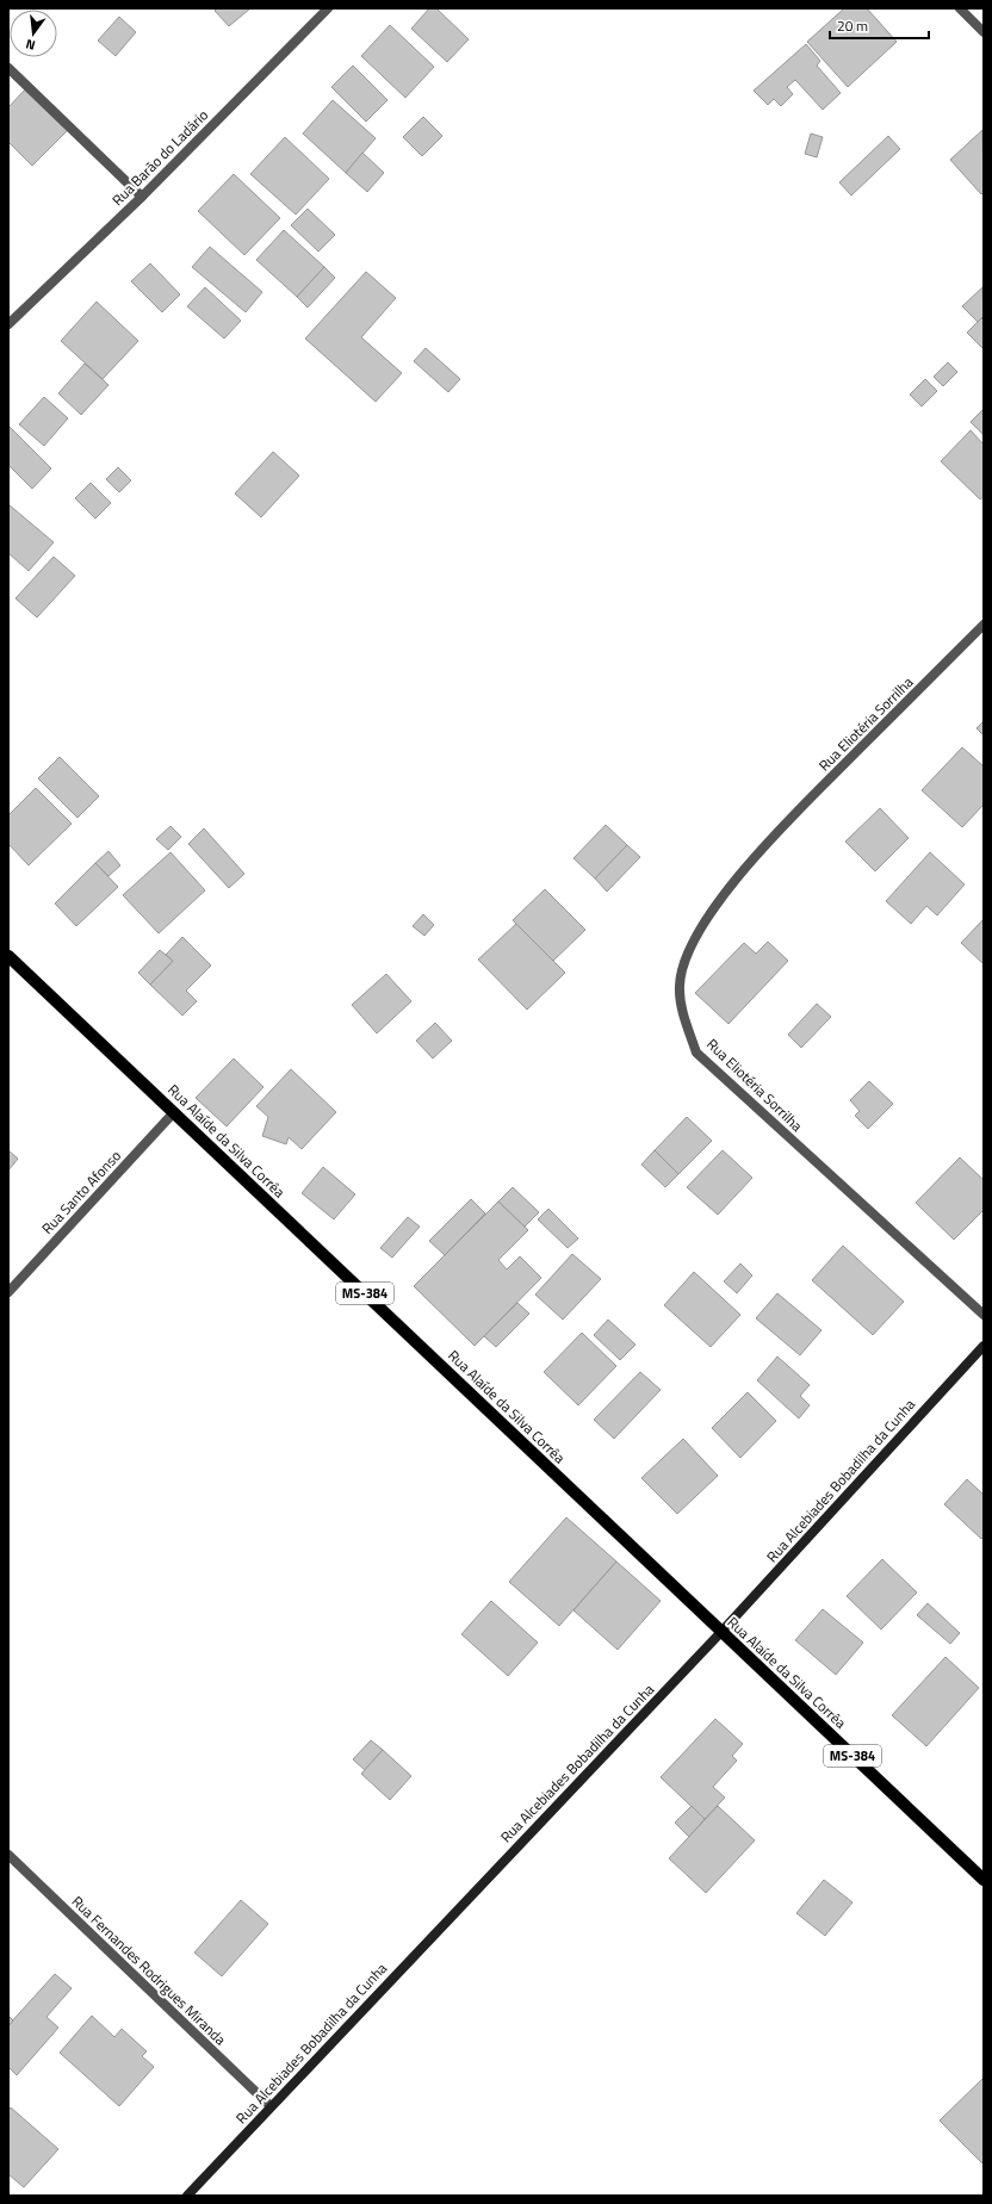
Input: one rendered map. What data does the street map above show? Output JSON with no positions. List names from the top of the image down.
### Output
{
  "streets": {
    "main road": ["Rua Alaíde da Silva Corrêa", "MS-384"],
    "street": [
      "Rua Barão do Ladário",
      "Rua Eliotéria Sorrilha",
      "Rua Santo Afonso",
      "Rua Alcebiades Bobadilha da Cunha",
      "Rua Fernandes Rodrigues Miranda"
    ]
  },
  "crossings": [
    ["Rua Alaíde da Silva Corrêa", "Rua Santo Afonso"],
    ["Rua Alaíde da Silva Corrêa", "Rua Alcebiades Bobadilha da Cunha"],
    ["Rua Alcebiades Bobadilha da Cunha", "Rua Fernandes Rodrigues Miranda"]
  ],
  "scale_bar": "20 m",
  "north": "bottom"
}
